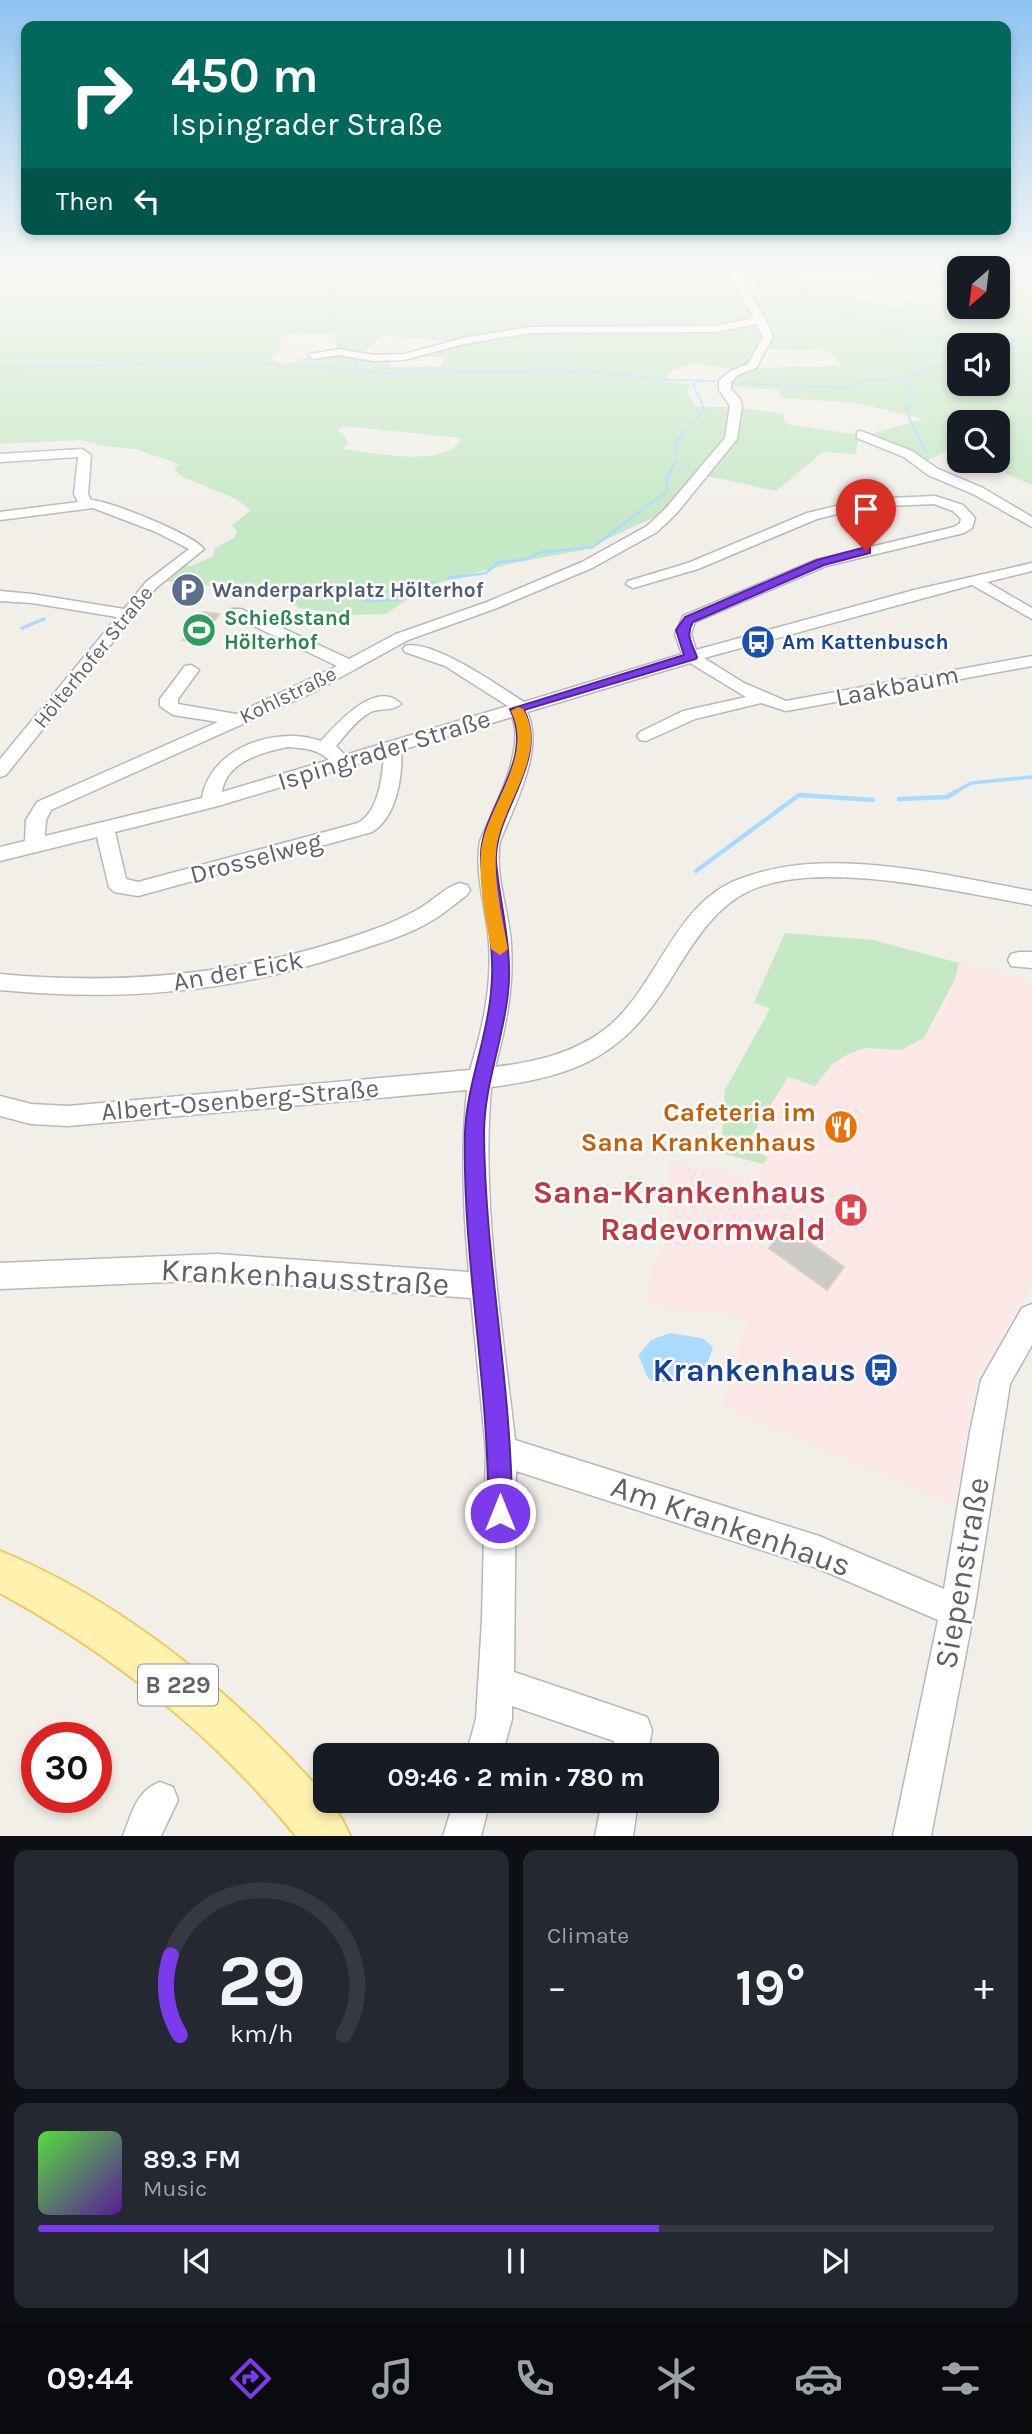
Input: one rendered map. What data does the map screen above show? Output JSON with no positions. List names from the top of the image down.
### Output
{
  "streets": {
    "main road": ["B 229"],
    "street": [
      "Hölterhofer Straße",
      "Laakbaum",
      "Kohlstraße",
      "Ispingrader Straße",
      "Drosselweg",
      "An der Eick",
      "Albert-Osenberg-Straße",
      "Krankenhausstraße",
      "Am Krankenhaus",
      "Siepenstraße"
    ]
  },
  "crossings": [
    ["Laakbaum", "Ispingrader Straße"],
    ["Kohlstraße", "Ispingrader Straße"],
    ["Ispingrader Straße", "Drosselweg"],
    ["Am Krankenhaus", "Siepenstraße"]
  ],
  "places": {
    "parking": ["Wanderparkplatz Hölterhof"],
    "sports": ["Schießstand Hölterhof"],
    "bus stop": ["Am Kattenbusch", "Krankenhaus"],
    "restaurant": ["Cafeteria im Sana Krankenhaus"],
    "hospital": ["Sana-Krankenhaus Radevormwald"]
  },
  "north": "bottom left",
  "page": {
    "turn": ["450 m", "Ispingrader Straße"],
    "then": "Then",
    "limit": "30",
    "trip": "09:46 · 2 min · 780 m",
    "tile": "Climate",
    "heat": ["−", "19°", "+"],
    "song": ["89.3 FM", "Music"],
    "tabs": "09:44",
    "gauge": ["29", "km/h"]
  }
}
